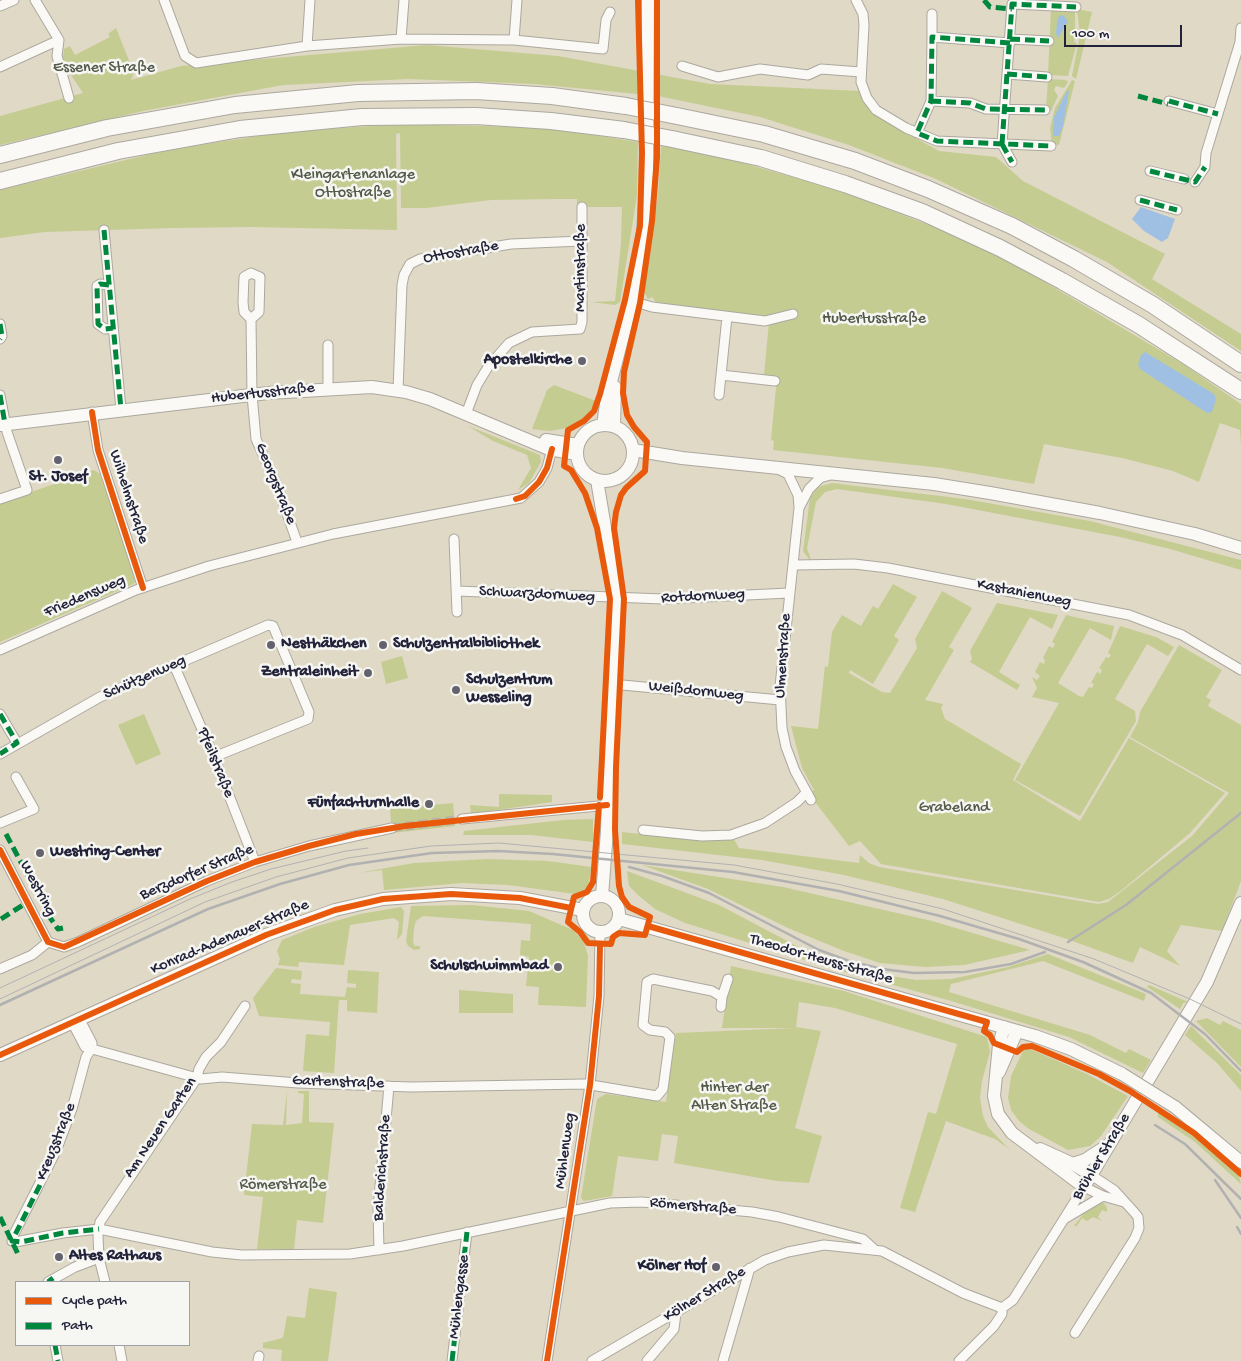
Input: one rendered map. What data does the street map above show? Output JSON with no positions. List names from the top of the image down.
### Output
{
  "streets": {
    "street": [
      "Ottostraße",
      "Martinstraße",
      "Hubertusstraße",
      "Georgstraße",
      "Wilhelmstraße",
      "Kastanienweg",
      "Schwarzdornweg",
      "Friedensweg",
      "Rotdornweg",
      "Ulmenstraße",
      "Schützenweg",
      "Weißdornweg",
      "Pfeilstraße",
      "Berzdorfer Straße",
      "Westring",
      "Konrad-Adenauer-Straße",
      "Theodor-Heuss-Straße",
      "Gartenstraße",
      "Am Neuen Garten",
      "Kreuzstraße",
      "Mühlenweg",
      "Brühler Straße",
      "Balderichstraße",
      "Römerstraße",
      "Kölner Straße",
      "Mühlengasse"
    ]
  },
  "crossings": [
    ["Ottostraße", "Martinstraße"],
    ["Ottostraße", "Hubertusstraße"],
    ["Martinstraße", "Hubertusstraße"],
    ["Hubertusstraße", "Georgstraße"],
    ["Hubertusstraße", "Wilhelmstraße"],
    ["Hubertusstraße", "Friedensweg"],
    ["Georgstraße", "Friedensweg"],
    ["Wilhelmstraße", "Friedensweg"],
    ["Kastanienweg", "Ulmenstraße"],
    ["Schwarzdornweg", "Rotdornweg"],
    ["Rotdornweg", "Ulmenstraße"],
    ["Ulmenstraße", "Weißdornweg"],
    ["Schützenweg", "Pfeilstraße"],
    ["Pfeilstraße", "Berzdorfer Straße"],
    ["Berzdorfer Straße", "Westring"],
    ["Konrad-Adenauer-Straße", "Theodor-Heuss-Straße"],
    ["Konrad-Adenauer-Straße", "Mühlenweg"],
    ["Theodor-Heuss-Straße", "Mühlenweg"],
    ["Gartenstraße", "Am Neuen Garten"],
    ["Gartenstraße", "Kreuzstraße"],
    ["Gartenstraße", "Mühlenweg"],
    ["Gartenstraße", "Balderichstraße"],
    ["Am Neuen Garten", "Römerstraße"],
    ["Kreuzstraße", "Römerstraße"],
    ["Mühlenweg", "Römerstraße"],
    ["Brühler Straße", "Kölner Straße"],
    ["Balderichstraße", "Römerstraße"],
    ["Römerstraße", "Kölner Straße"],
    ["Römerstraße", "Mühlengasse"]
  ],
  "parks": [
    "Essener Straße",
    "Kleingartenanlage Ottostraße",
    "Hubertusstraße",
    "Grabeland",
    "Hinter der Alten Straße",
    "Römerstraße"
  ],
  "places": [
    "Apostelkirche",
    "St. Josef",
    "Nesthäkchen",
    "Schulzentralbibliothek",
    "Zentraleinheit",
    "Schulzentrum Wesseling",
    "Fünfachturnhalle",
    "Westring-Center",
    "Schulschwimmbad",
    "Altes Rathaus",
    "Kölner Hof"
  ],
  "legend": ["Cycle path", "Path"],
  "scale_bar": "100 m"
}
